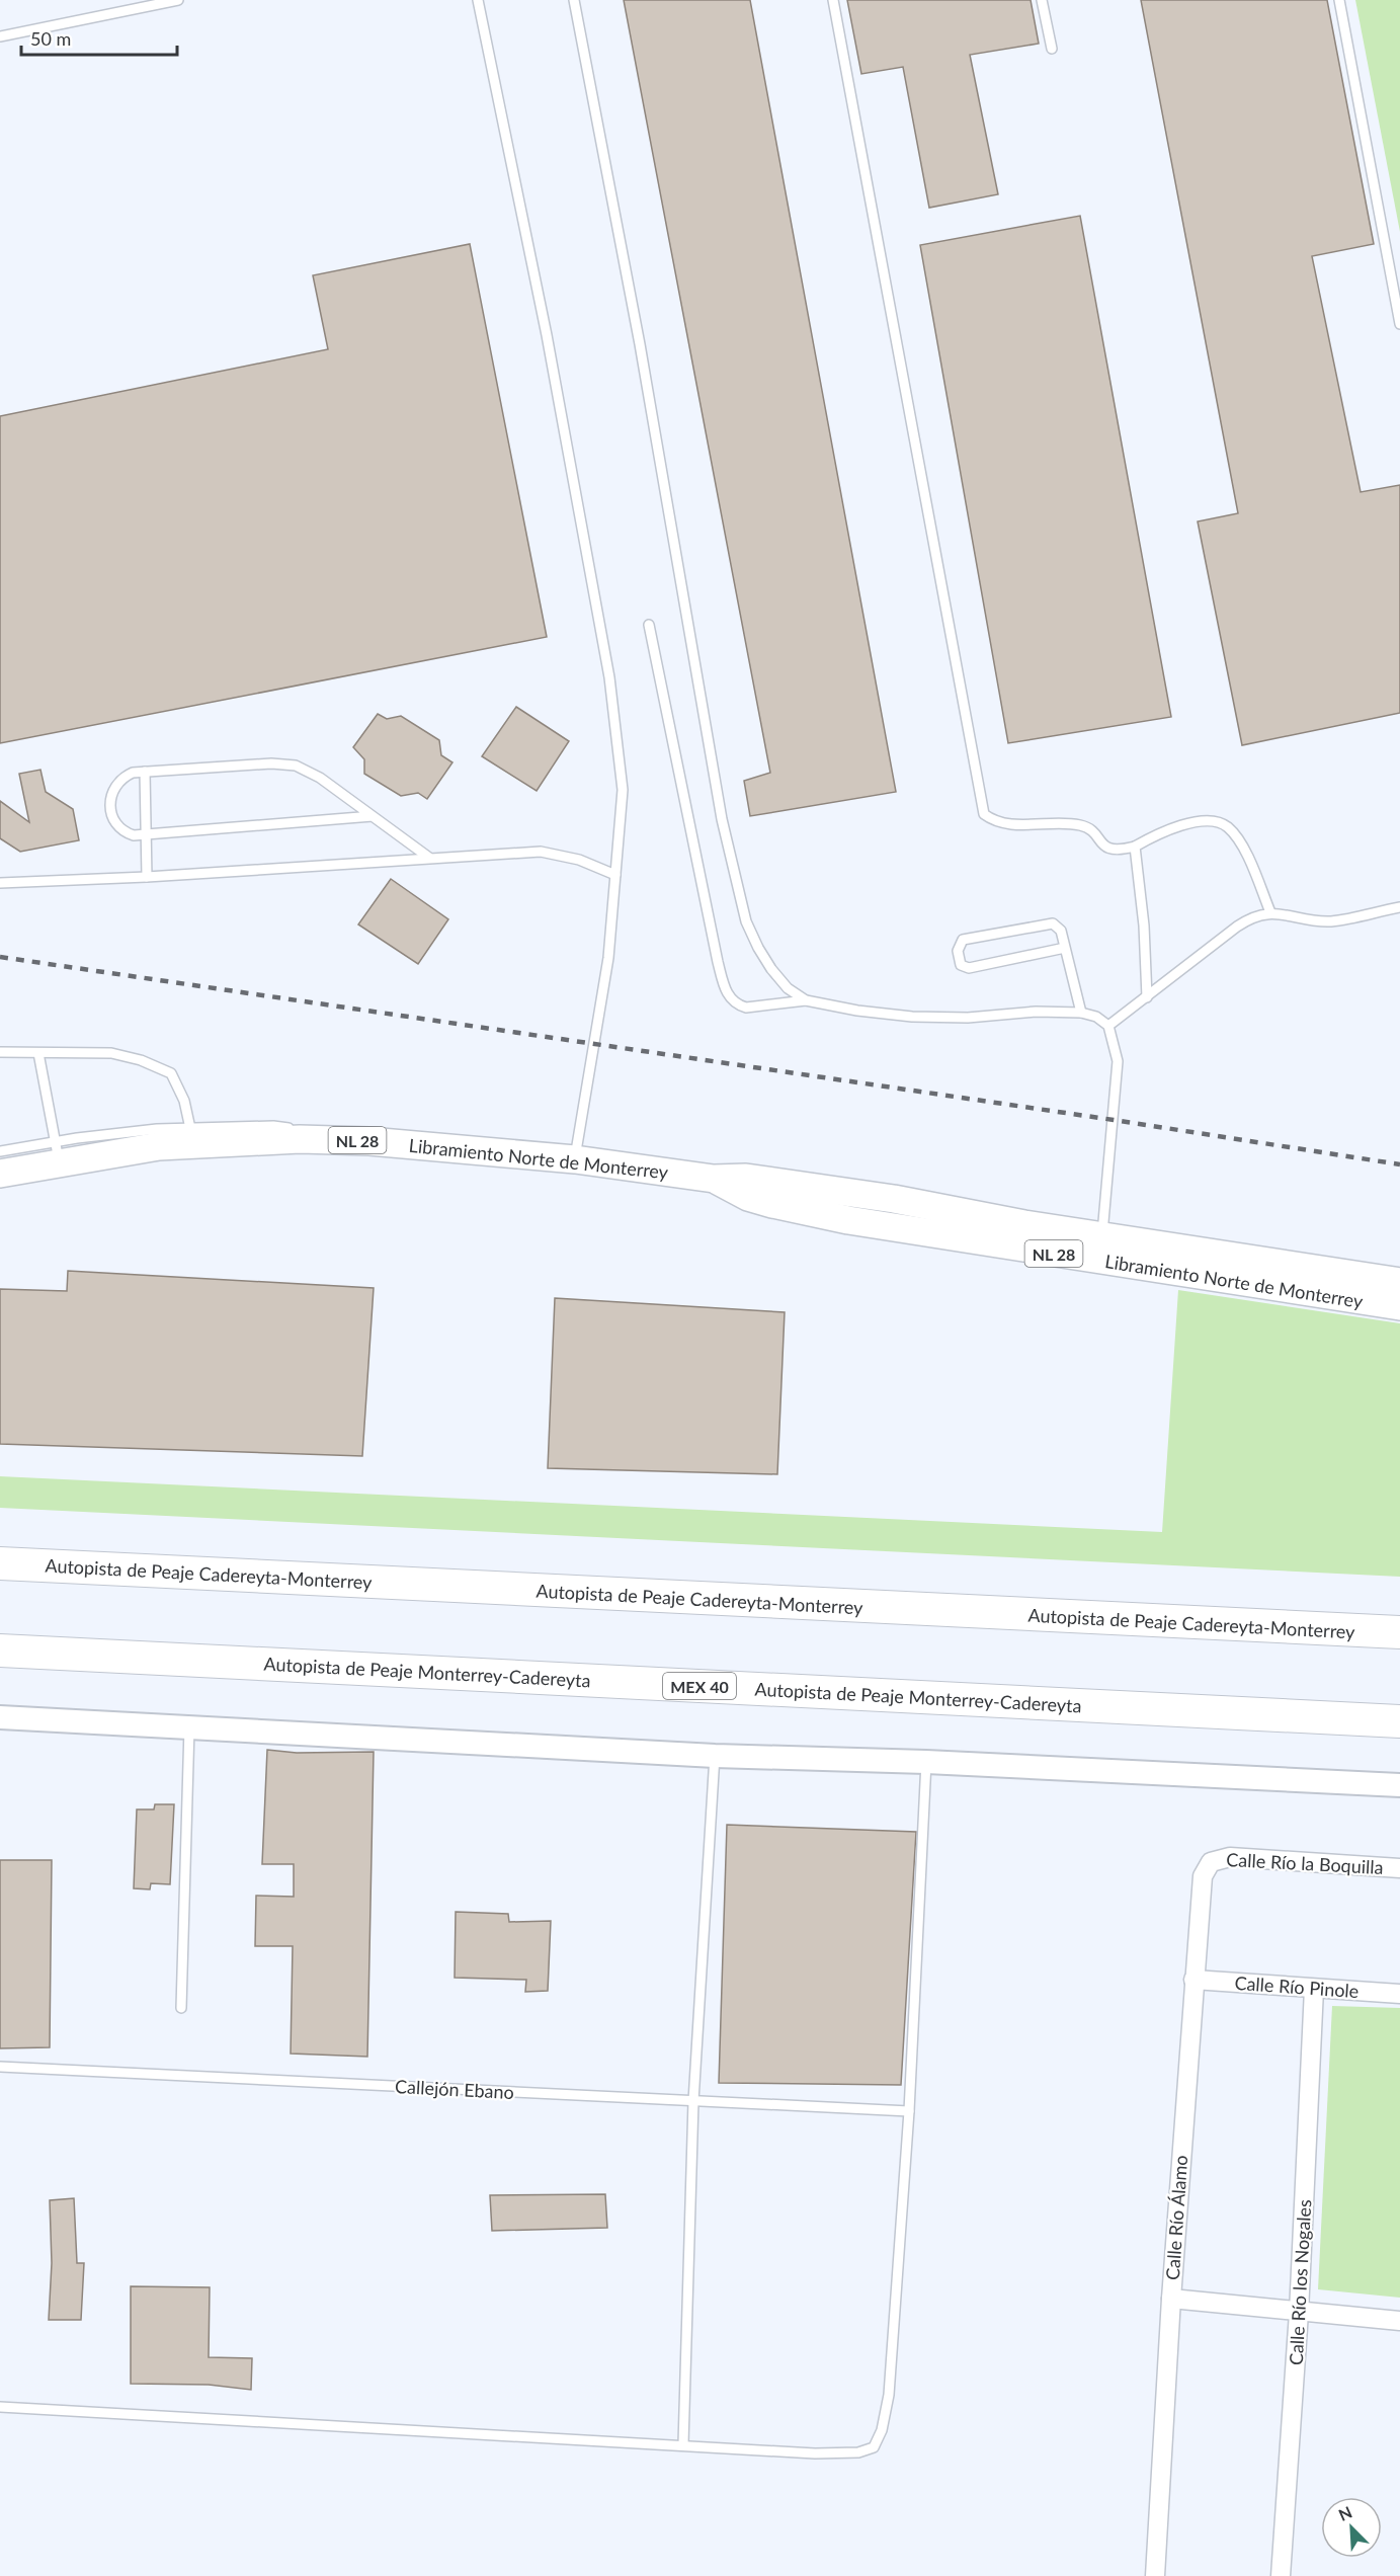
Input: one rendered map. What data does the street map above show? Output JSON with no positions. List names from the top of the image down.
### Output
{
  "streets": {
    "highway": ["Autopista de Peaje Cadereyta-Monterrey", "Autopista de Peaje Monterrey-Cadereyta", "MEX 40"],
    "main road": ["NL 28", "Libramiento Norte de Monterrey"],
    "street": [
      "Calle Río la Boquilla",
      "Calle Río Pinole",
      "Calle Río Álamo",
      "Calle Río los Nogales"
    ],
    "lane": ["Callejón Ebano"]
  },
  "crossings": [
    ["Calle Río la Boquilla", "Calle Río Álamo"],
    ["Calle Río Pinole", "Calle Río Álamo"],
    ["Calle Río Pinole", "Calle Río los Nogales"]
  ],
  "scale_bar": "50 m",
  "north": "top left"
}
